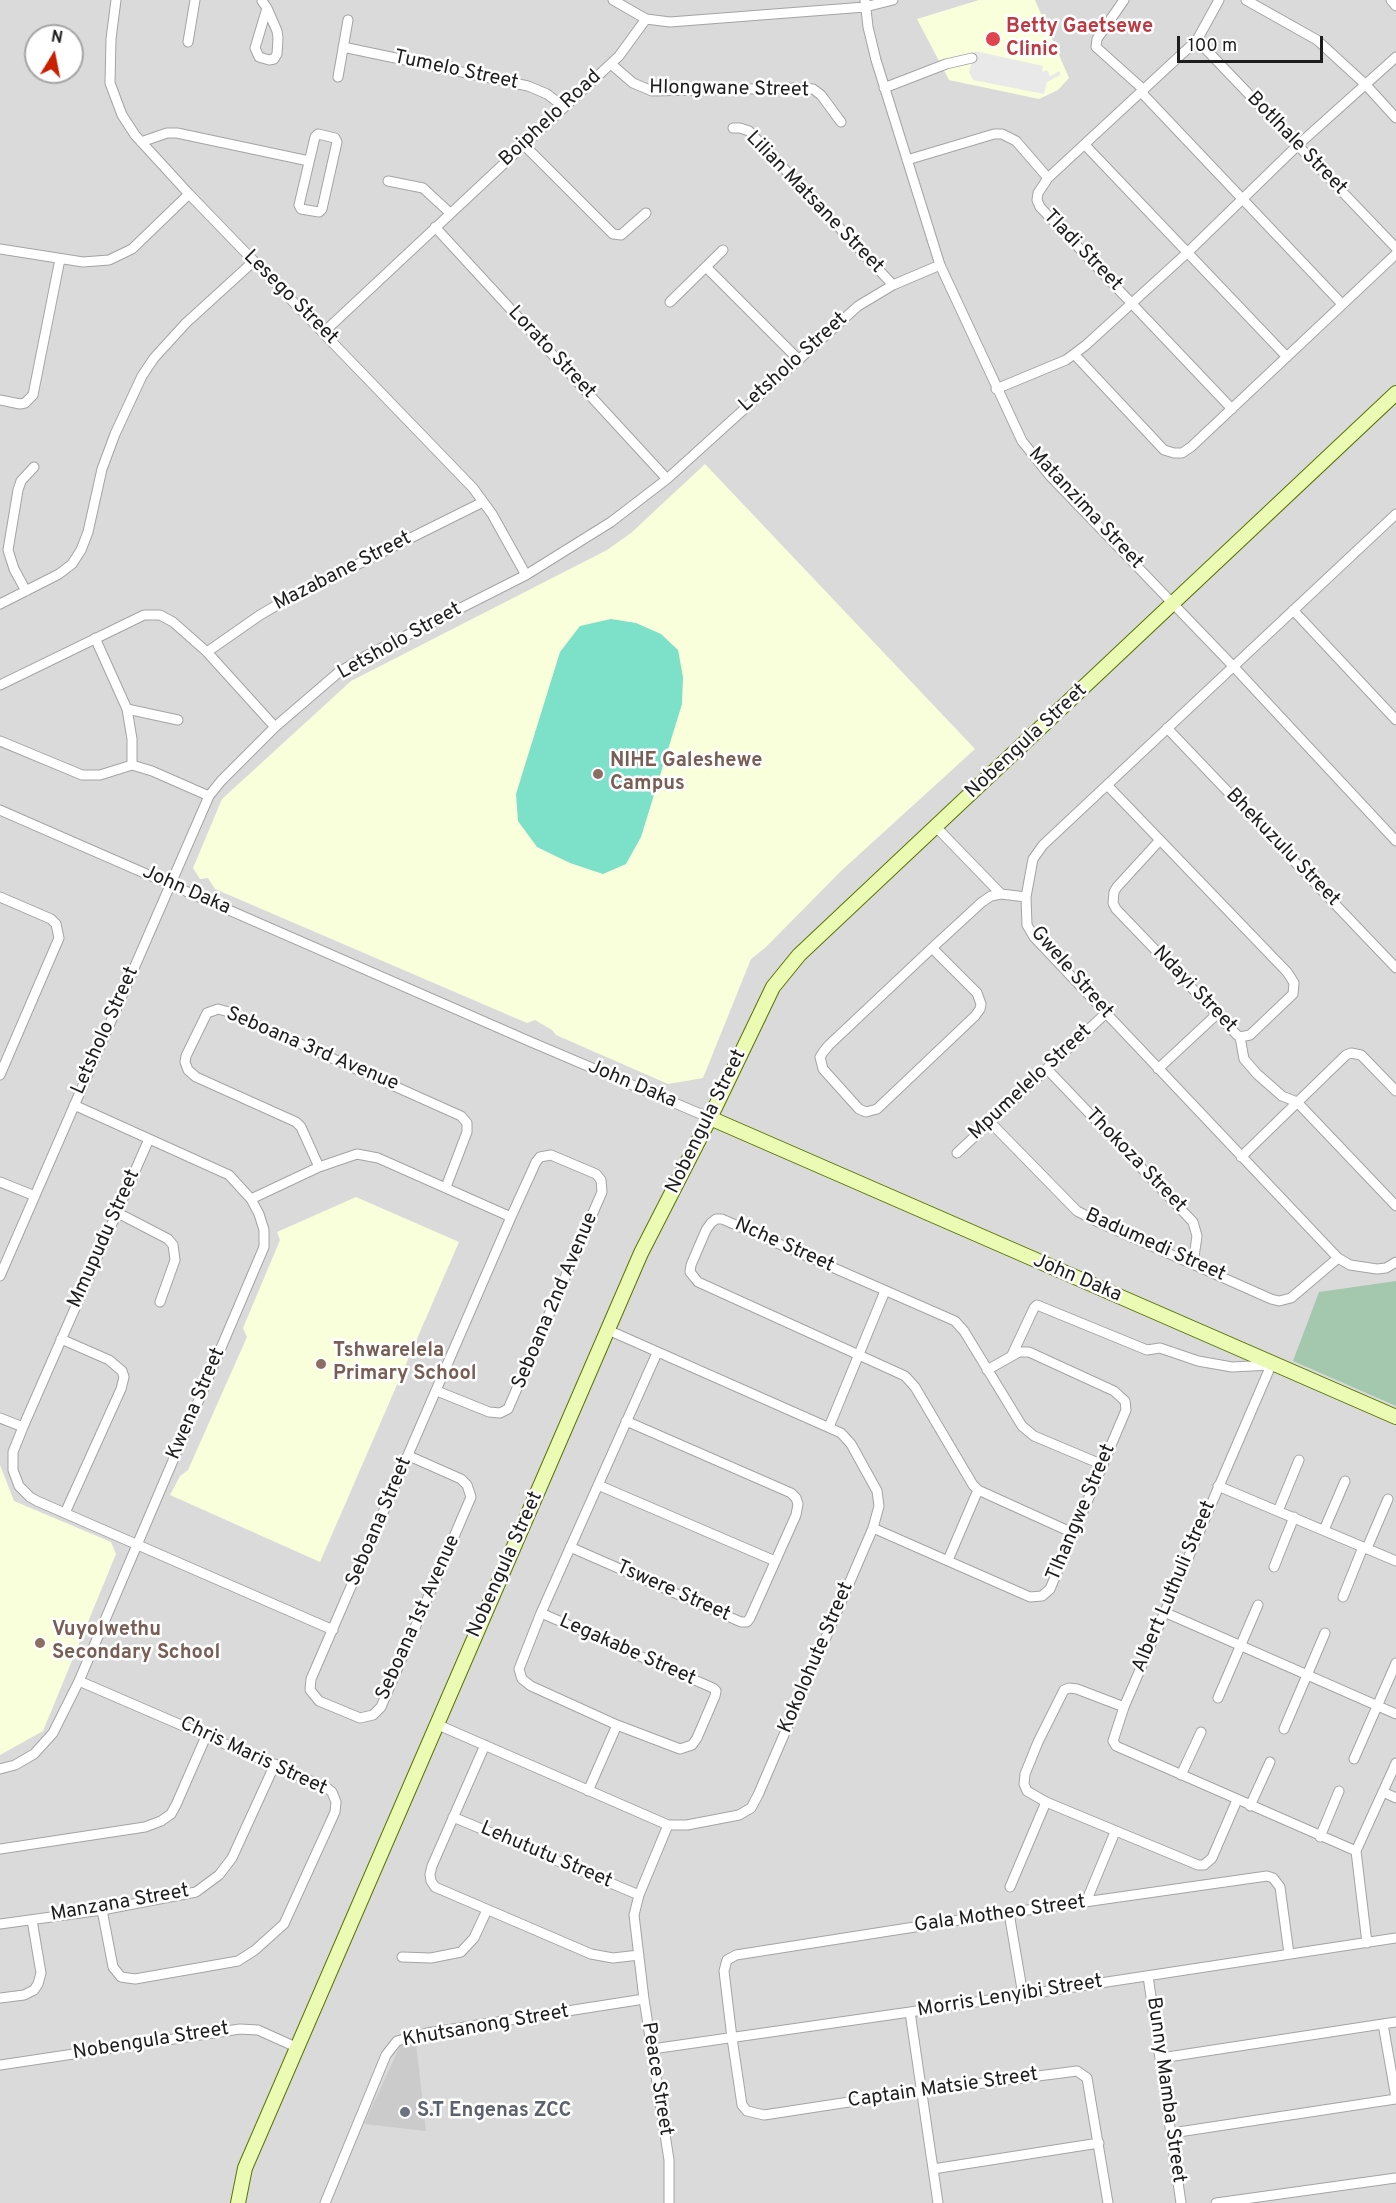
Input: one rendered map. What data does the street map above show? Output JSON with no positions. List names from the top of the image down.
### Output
{
  "streets": {
    "street": [
      "Tumelo Street",
      "Hlongwane Street",
      "Boiphelo Road",
      "Botlhale Street",
      "Lilian Matsane Street",
      "Tladi Street",
      "Lesego Street",
      "Lorato Street",
      "Letsholo Street",
      "Matanzima Street",
      "Mazabane Street",
      "Nobengula Street",
      "Bhekuzulu Street",
      "John Daka",
      "Gwele Street",
      "Ndayi Street",
      "Seboana 3rd Avenue",
      "Mpumelelo Street",
      "Thokoza Street",
      "Mmupudu Street",
      "Nche Street",
      "Badumedi Street",
      "Seboana 2nd Avenue",
      "Kwena Street",
      "Tlhangwe Street",
      "Seboana Street",
      "Albert Luthuli Street",
      "Tswere Street",
      "Seboana 1st Avenue",
      "Legakabe Street",
      "Kokolohute Street",
      "Chris Maris Street",
      "Lehututu Street",
      "Manzana Street",
      "Gala Motheo Street",
      "Morris Lenyibi Street",
      "Khutsanong Street",
      "Peace Street",
      "Captain Matsie Street",
      "Bunny Mamba Street"
    ]
  },
  "crossings": [
    ["Tumelo Street", "Boiphelo Road"],
    ["Hlongwane Street", "Boiphelo Road"],
    ["Boiphelo Road", "Lesego Street"],
    ["Boiphelo Road", "Lorato Street"],
    ["Botlhale Street", "Tladi Street"],
    ["Lilian Matsane Street", "Letsholo Street"],
    ["Lesego Street", "Letsholo Street"],
    ["Lesego Street", "Mazabane Street"],
    ["Lorato Street", "Letsholo Street"],
    ["Letsholo Street", "Matanzima Street"],
    ["Letsholo Street", "John Daka"],
    ["Letsholo Street", "Kwena Street"],
    ["Matanzima Street", "Nobengula Street"],
    ["Matanzima Street", "Gwele Street"],
    ["Nobengula Street", "John Daka"],
    ["Nobengula Street", "Kokolohute Street"],
    ["Bhekuzulu Street", "Gwele Street"],
    ["John Daka", "Albert Luthuli Street"],
    ["Gwele Street", "Ndayi Street"],
    ["Gwele Street", "Mpumelelo Street"],
    ["Gwele Street", "Badumedi Street"],
    ["Mpumelelo Street", "Thokoza Street"],
    ["Mpumelelo Street", "Badumedi Street"],
    ["Thokoza Street", "Badumedi Street"],
    ["Mmupudu Street", "Kwena Street"],
    ["Nche Street", "Tlhangwe Street"],
    ["Seboana 2nd Avenue", "Seboana Street"],
    ["Kwena Street", "Chris Maris Street"],
    ["Tlhangwe Street", "Kokolohute Street"],
    ["Seboana Street", "Seboana 1st Avenue"],
    ["Tswere Street", "Legakabe Street"],
    ["Legakabe Street", "Kokolohute Street"],
    ["Kokolohute Street", "Peace Street"],
    ["Chris Maris Street", "Manzana Street"],
    ["Lehututu Street", "Peace Street"],
    ["Gala Motheo Street", "Morris Lenyibi Street"],
    ["Gala Motheo Street", "Captain Matsie Street"],
    ["Morris Lenyibi Street", "Peace Street"],
    ["Morris Lenyibi Street", "Captain Matsie Street"],
    ["Morris Lenyibi Street", "Bunny Mamba Street"],
    ["Khutsanong Street", "Peace Street"]
  ],
  "places": [
    "Betty Gaetsewe Clinic",
    "NIHE Galeshewe Campus",
    "Tshwarelela Primary School",
    "Vuyolwethu Secondary School",
    "S.T Engenas ZCC"
  ],
  "scale_bar": "100 m",
  "north": "top"
}
